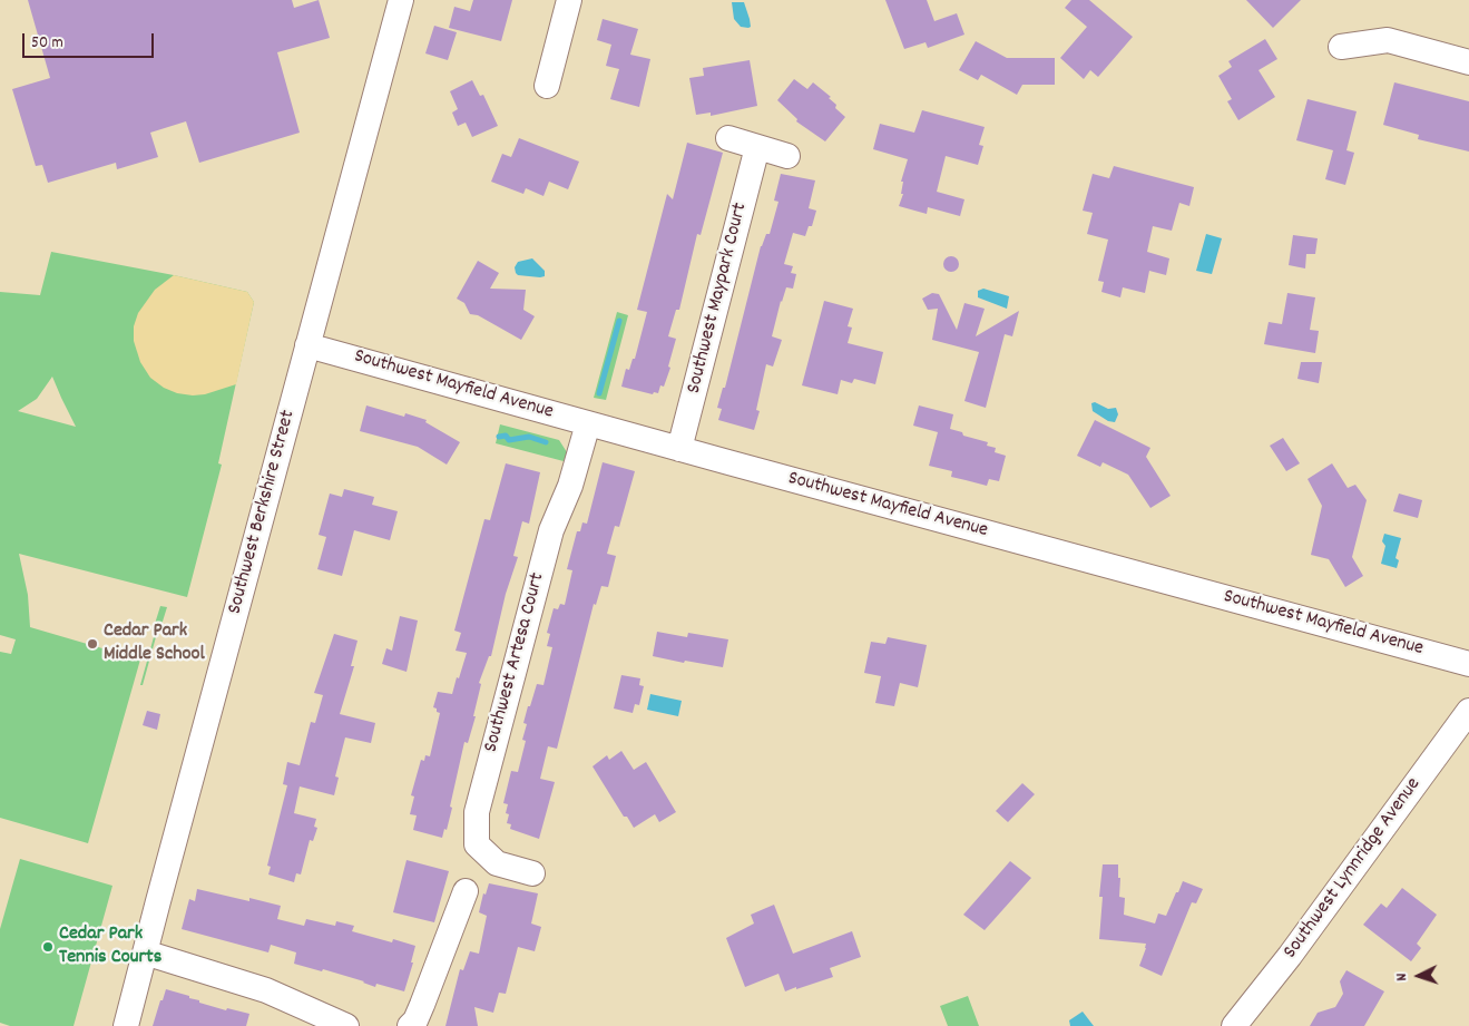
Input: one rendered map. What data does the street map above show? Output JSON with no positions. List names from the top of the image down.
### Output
{
  "streets": {
    "street": [
      "Southwest Maypark Court",
      "Southwest Mayfield Avenue",
      "Southwest Berkshire Street",
      "Southwest Artesa Court",
      "Southwest Lynnridge Avenue"
    ]
  },
  "crossings": [
    ["Southwest Maypark Court", "Southwest Mayfield Avenue"],
    ["Southwest Mayfield Avenue", "Southwest Berkshire Street"],
    ["Southwest Mayfield Avenue", "Southwest Artesa Court"]
  ],
  "places": ["Cedar Park Middle School", "Cedar Park Tennis Courts"],
  "scale_bar": "50 m",
  "north": "left"
}
